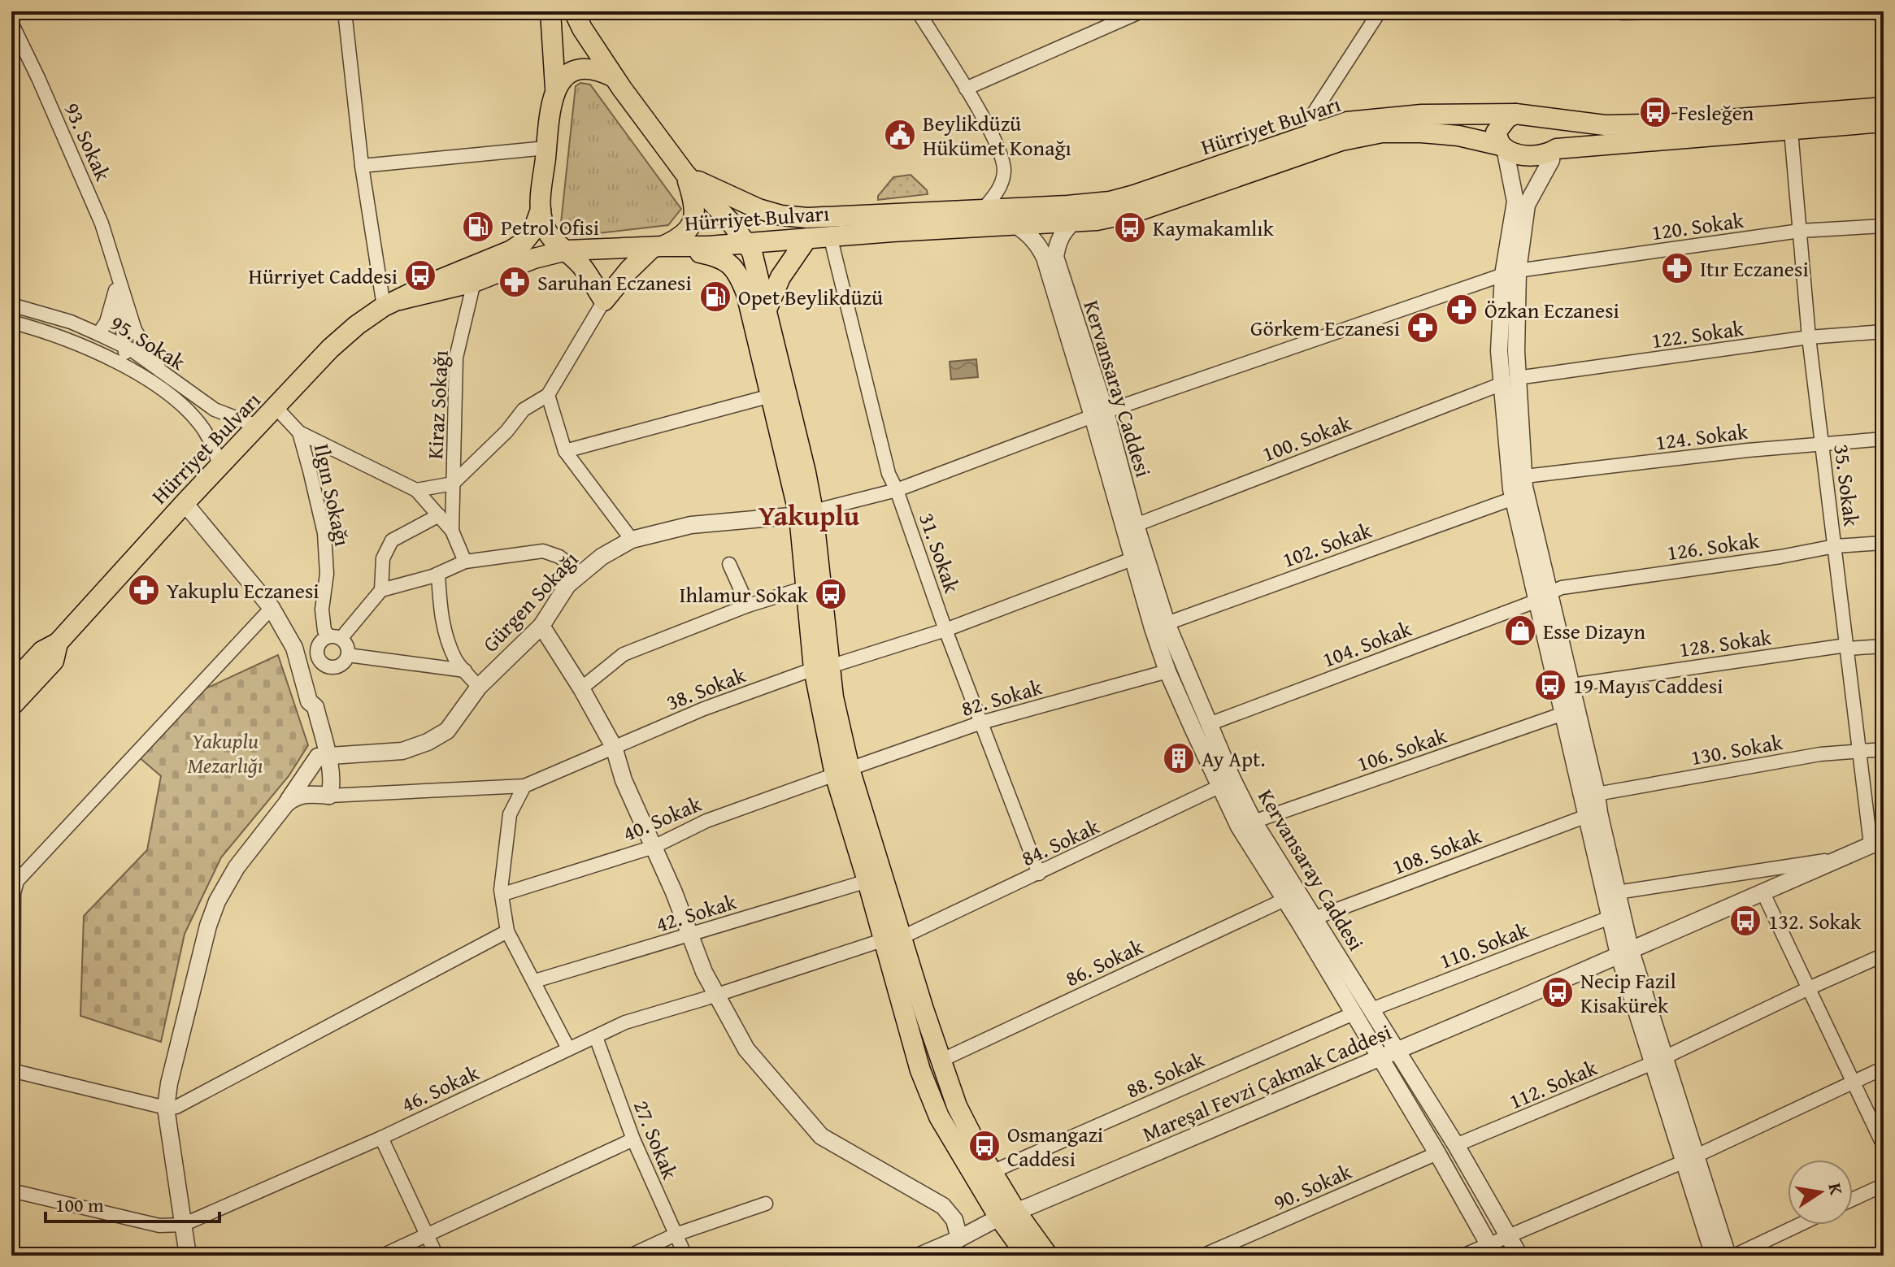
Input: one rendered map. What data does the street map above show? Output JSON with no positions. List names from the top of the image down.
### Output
{
  "streets": {
    "main road": ["Hürriyet Bulvarı"],
    "street": [
      "93. Sokak",
      "120. Sokak",
      "122. Sokak",
      "95. Sokak",
      "Kervansaray Caddesi",
      "Kiraz Sokağı",
      "124. Sokak",
      "100. Sokak",
      "35. Sokak",
      "Ilgın Sokağı",
      "102. Sokak",
      "126. Sokak",
      "31. Sokak",
      "Gürgen Sokağı",
      "128. Sokak",
      "104. Sokak",
      "38. Sokak",
      "82. Sokak",
      "106. Sokak",
      "130. Sokak",
      "40. Sokak",
      "84. Sokak",
      "108. Sokak",
      "42. Sokak",
      "110. Sokak",
      "86. Sokak",
      "88. Sokak",
      "Mareşal Fevzi Çakmak Caddesi",
      "112. Sokak",
      "46. Sokak",
      "27. Sokak",
      "90. Sokak"
    ]
  },
  "crossings": [
    ["Hürriyet Bulvarı", "95. Sokak"],
    ["Hürriyet Bulvarı", "Kervansaray Caddesi"],
    ["Hürriyet Bulvarı", "Kiraz Sokağı"],
    ["Hürriyet Bulvarı", "35. Sokak"],
    ["Hürriyet Bulvarı", "Ilgın Sokağı"],
    ["Hürriyet Bulvarı", "31. Sokak"],
    ["120. Sokak", "Kervansaray Caddesi"],
    ["120. Sokak", "35. Sokak"],
    ["120. Sokak", "31. Sokak"],
    ["120. Sokak", "Gürgen Sokağı"],
    ["122. Sokak", "100. Sokak"],
    ["122. Sokak", "35. Sokak"],
    ["Kervansaray Caddesi", "100. Sokak"],
    ["Kervansaray Caddesi", "102. Sokak"],
    ["Kervansaray Caddesi", "104. Sokak"],
    ["Kervansaray Caddesi", "38. Sokak"],
    ["Kervansaray Caddesi", "82. Sokak"],
    ["Kervansaray Caddesi", "106. Sokak"],
    ["Kervansaray Caddesi", "84. Sokak"],
    ["Kervansaray Caddesi", "108. Sokak"],
    ["Kervansaray Caddesi", "110. Sokak"],
    ["Kervansaray Caddesi", "86. Sokak"],
    ["Kervansaray Caddesi", "88. Sokak"],
    ["Kervansaray Caddesi", "Mareşal Fevzi Çakmak Caddesi"],
    ["Kervansaray Caddesi", "112. Sokak"],
    ["Kervansaray Caddesi", "90. Sokak"],
    ["124. Sokak", "35. Sokak"],
    ["124. Sokak", "102. Sokak"],
    ["35. Sokak", "126. Sokak"],
    ["35. Sokak", "128. Sokak"],
    ["35. Sokak", "130. Sokak"],
    ["35. Sokak", "Mareşal Fevzi Çakmak Caddesi"],
    ["126. Sokak", "104. Sokak"],
    ["31. Sokak", "38. Sokak"],
    ["31. Sokak", "82. Sokak"],
    ["31. Sokak", "84. Sokak"],
    ["82. Sokak", "40. Sokak"],
    ["130. Sokak", "108. Sokak"],
    ["46. Sokak", "27. Sokak"]
  ],
  "districts": ["Yakuplu"],
  "parks": ["Yakuplu Mezarlığı"],
  "places": {
    "bus stop": [
      "Fesleğen",
      "Kaymakamlık",
      "Hürriyet Caddesi",
      "Ihlamur Sokak",
      "19 Mayıs Caddesi",
      "132. Sokak",
      "Necip Fazil Kisakürek",
      "Osmangazi Caddesi"
    ],
    "public building": ["Beylikdüzü Hükümet Konağı"],
    "fuel station": ["Petrol Ofisi", "Opet Beylikdüzü"],
    "pharmacy": [
      "Itır Eczanesi",
      "Saruhan Eczanesi",
      "Özkan Eczanesi",
      "Görkem Eczanesi",
      "Yakuplu Eczanesi"
    ],
    "shop": ["Esse Dizayn"],
    "building": ["Ay Apt."]
  },
  "scale_bar": "100 m",
  "north": "right"
}
